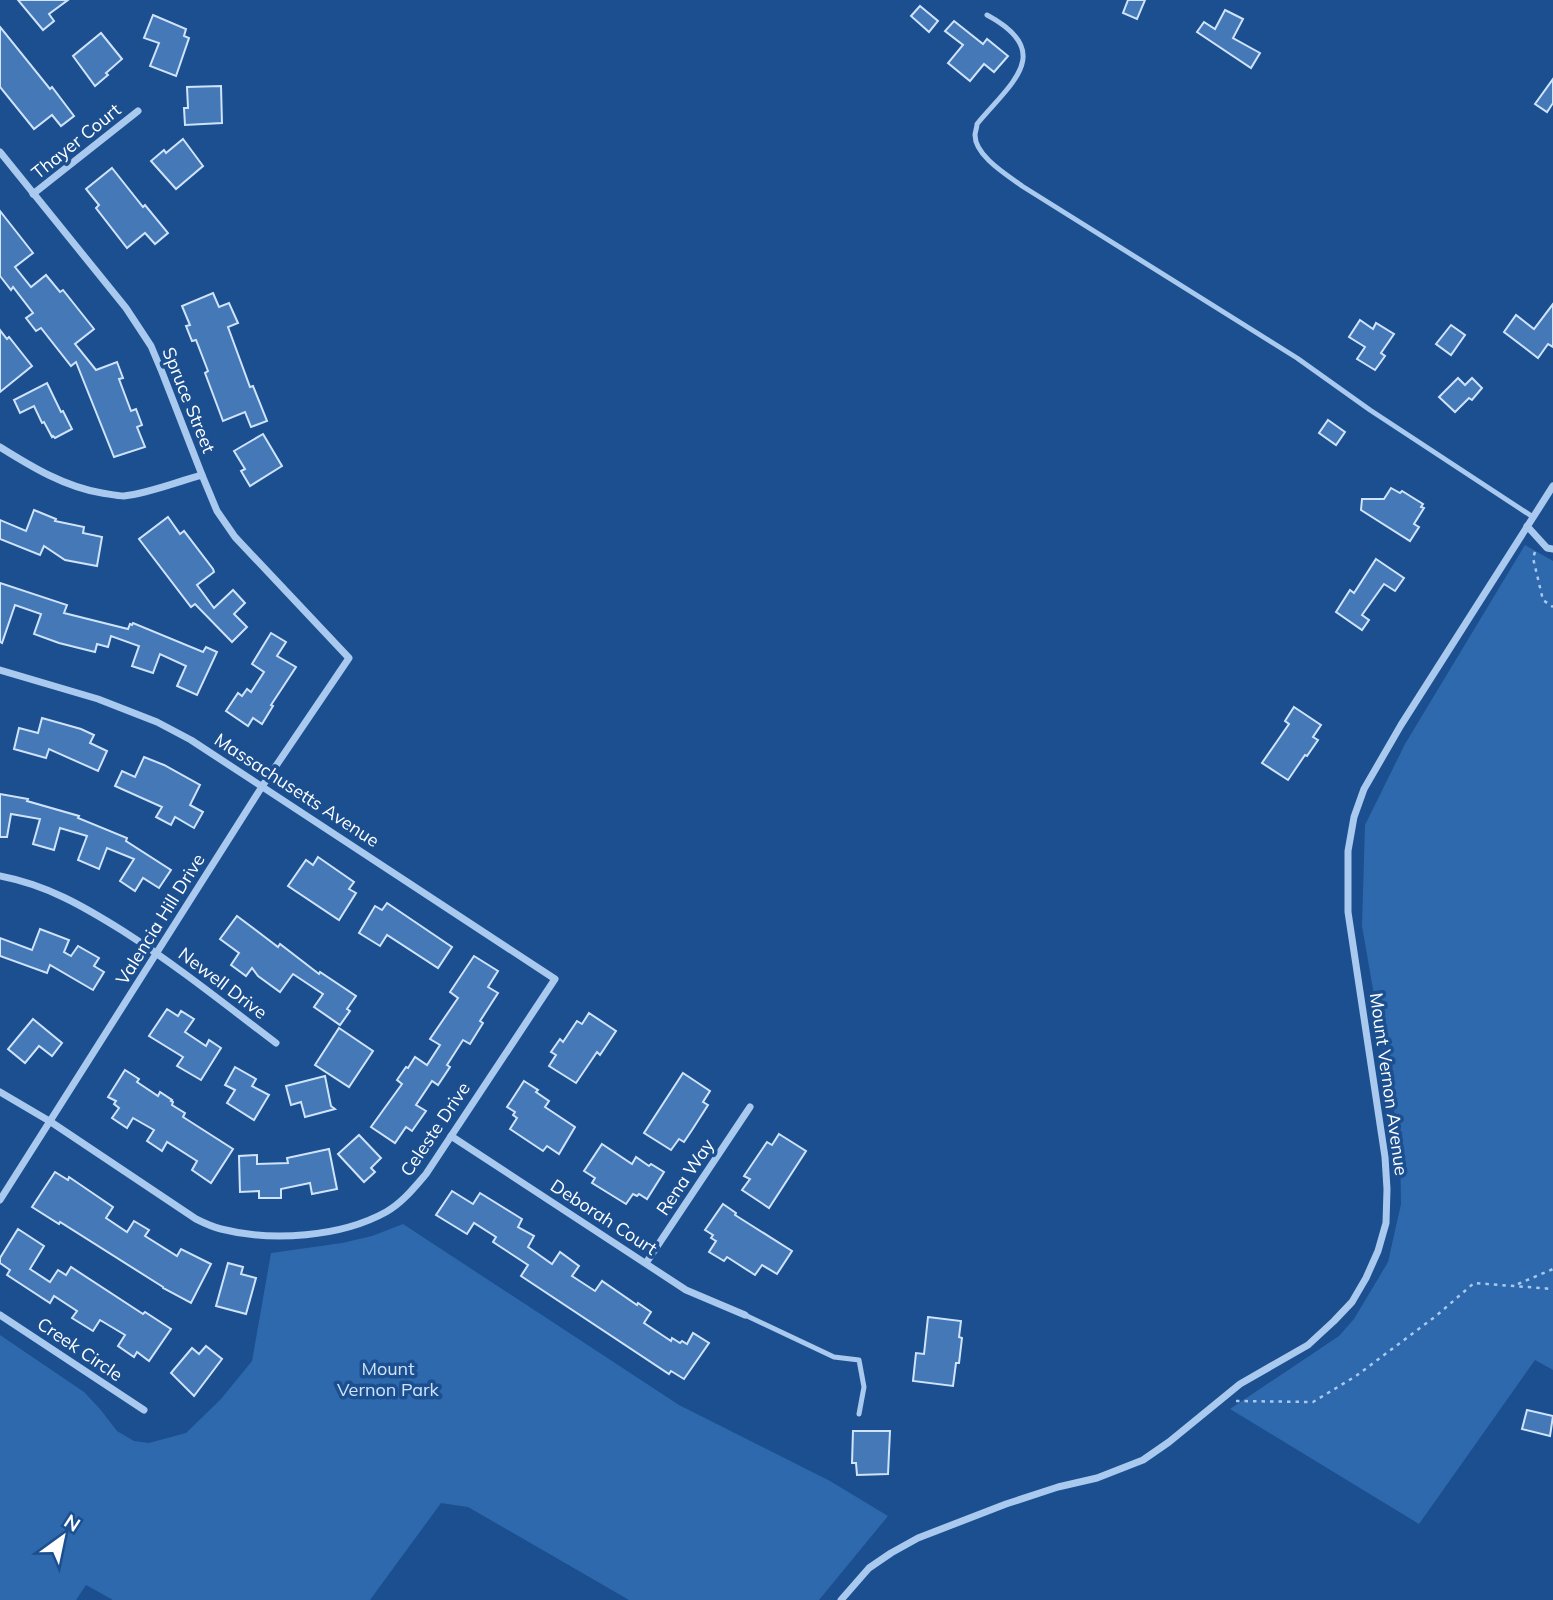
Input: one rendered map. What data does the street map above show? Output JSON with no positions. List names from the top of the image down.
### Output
{
  "streets": {
    "street": [
      "Thayer Court",
      "Spruce Street",
      "Massachusetts Avenue",
      "Valencia Hill Drive",
      "Newell Drive",
      "Mount Vernon Avenue",
      "Celeste Drive",
      "Rena Way",
      "Deborah Court",
      "Creek Circle"
    ]
  },
  "crossings": [
    ["Thayer Court", "Spruce Street"],
    ["Spruce Street", "Valencia Hill Drive"],
    ["Massachusetts Avenue", "Valencia Hill Drive"],
    ["Massachusetts Avenue", "Celeste Drive"],
    ["Valencia Hill Drive", "Newell Drive"],
    ["Valencia Hill Drive", "Celeste Drive"],
    ["Celeste Drive", "Deborah Court"],
    ["Rena Way", "Deborah Court"]
  ],
  "parks": ["Mount Vernon Park"],
  "north": "top right"
}
